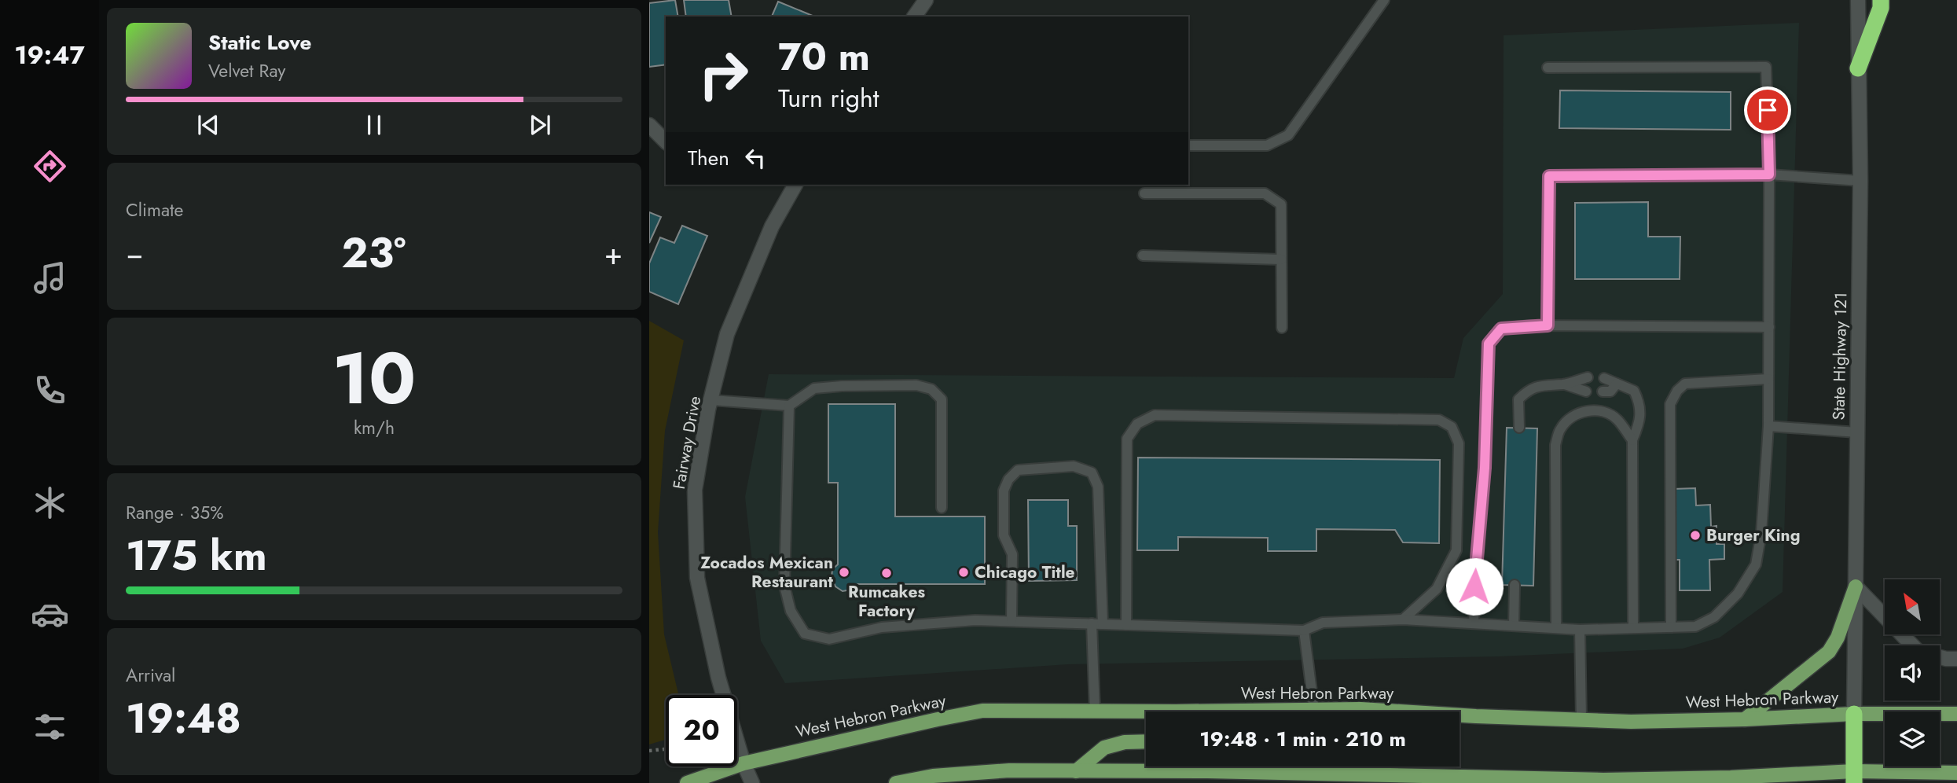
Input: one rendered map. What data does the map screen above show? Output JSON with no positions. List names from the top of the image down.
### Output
{
  "streets": {
    "main road": ["State Highway 121", "Fairway Drive", "West Hebron Parkway"]
  },
  "crossings": [
    ["State Highway 121", "West Hebron Parkway"],
    ["Fairway Drive", "West Hebron Parkway"]
  ],
  "places": [
    "Burger King",
    "Zocados Mexican Restaurant",
    "Chicago Title",
    "Rumcakes Factory"
  ],
  "north": "top left",
  "page": {
    "tabs": "19:47",
    "turn": ["70 m", "Turn right"],
    "song": ["Static Love", "Velvet Ray"],
    "then": "Then",
    "tile": [
      "Climate",
      ["10", "km/h"],
      ["Range · 35%", "175 km"],
      ["Arrival", "19:48"]
    ],
    "heat": ["−", "23°", "+"],
    "limit": "20",
    "trip": "19:48 · 1 min · 210 m"
  }
}
